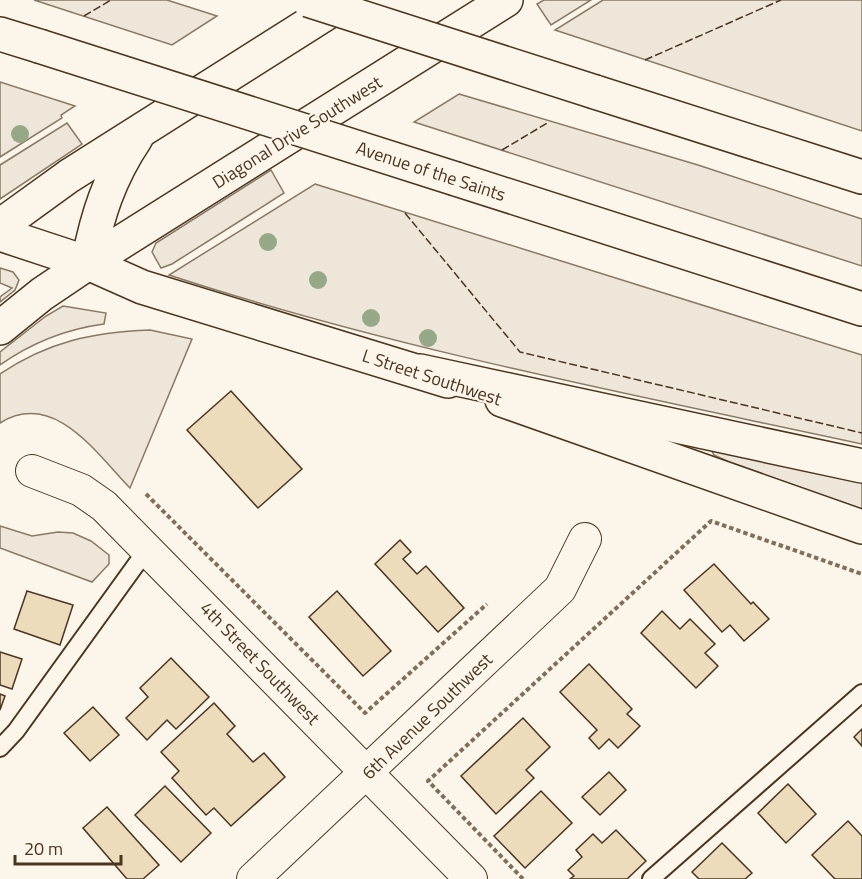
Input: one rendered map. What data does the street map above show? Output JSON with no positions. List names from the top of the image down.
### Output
{
  "streets": {
    "main road": ["Diagonal Drive Southwest", "Avenue of the Saints", "L Street Southwest"],
    "street": ["4th Street Southwest", "6th Avenue Southwest"]
  },
  "crossings": [
    ["Diagonal Drive Southwest", "L Street Southwest"],
    ["4th Street Southwest", "6th Avenue Southwest"]
  ],
  "scale_bar": "20 m"
}
